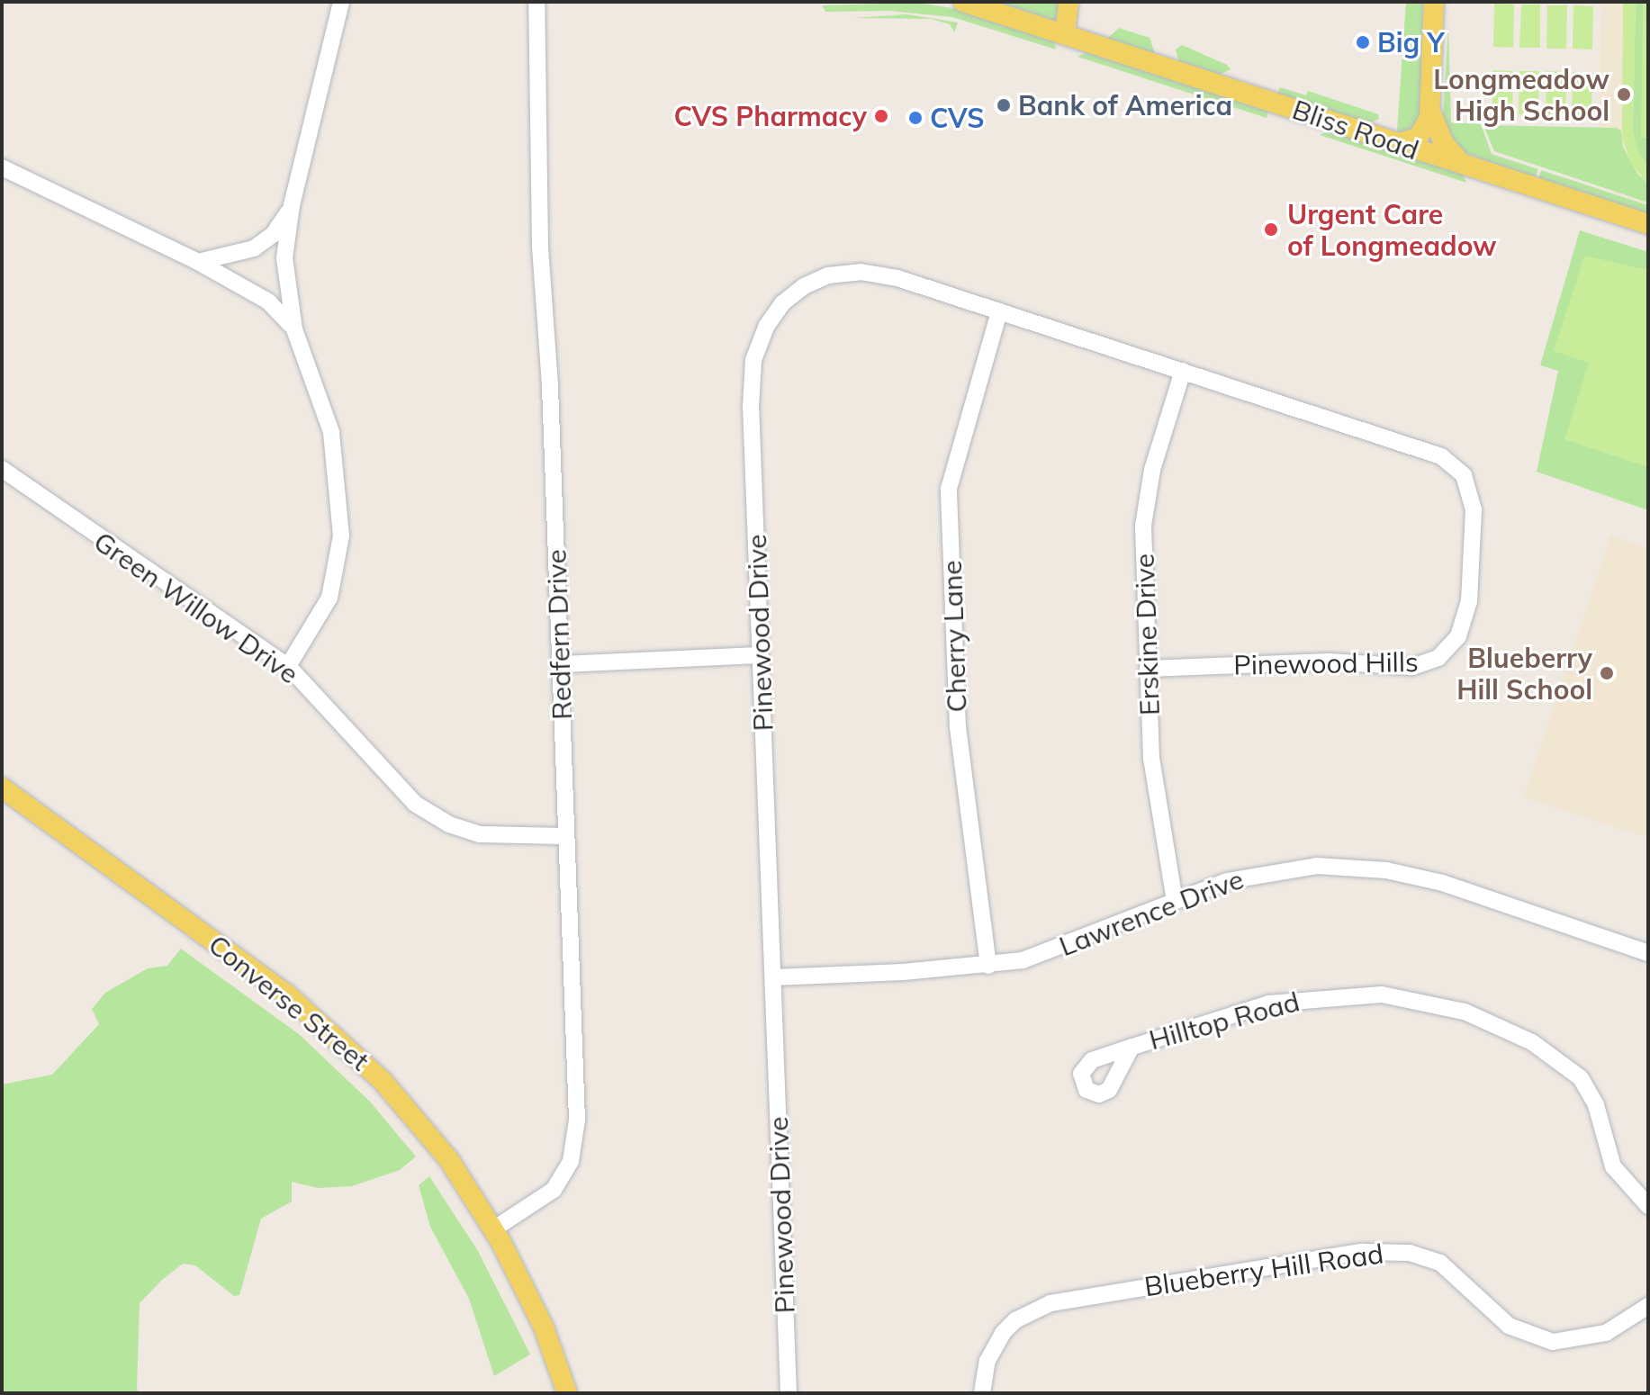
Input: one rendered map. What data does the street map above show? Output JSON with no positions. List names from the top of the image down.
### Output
{
  "streets": {
    "main road": ["Bliss Road", "Converse Street"],
    "street": [
      "Green Willow Drive",
      "Pinewood Drive",
      "Redfern Drive",
      "Erskine Drive",
      "Cherry Lane",
      "Pinewood Hills",
      "Lawrence Drive",
      "Hilltop Road",
      "Blueberry Hill Road"
    ]
  },
  "crossings": [
    ["Green Willow Drive", "Redfern Drive"],
    ["Pinewood Drive", "Erskine Drive"],
    ["Pinewood Drive", "Cherry Lane"],
    ["Pinewood Drive", "Pinewood Hills"],
    ["Pinewood Drive", "Lawrence Drive"],
    ["Redfern Drive", "Converse Street"],
    ["Erskine Drive", "Pinewood Hills"],
    ["Erskine Drive", "Lawrence Drive"],
    ["Cherry Lane", "Lawrence Drive"]
  ],
  "places": [
    "Big Y",
    "Longmeadow High School",
    "Bank of America",
    "CVS Pharmacy",
    "CVS",
    "Urgent Care of Longmeadow",
    "Blueberry Hill School"
  ]
}
